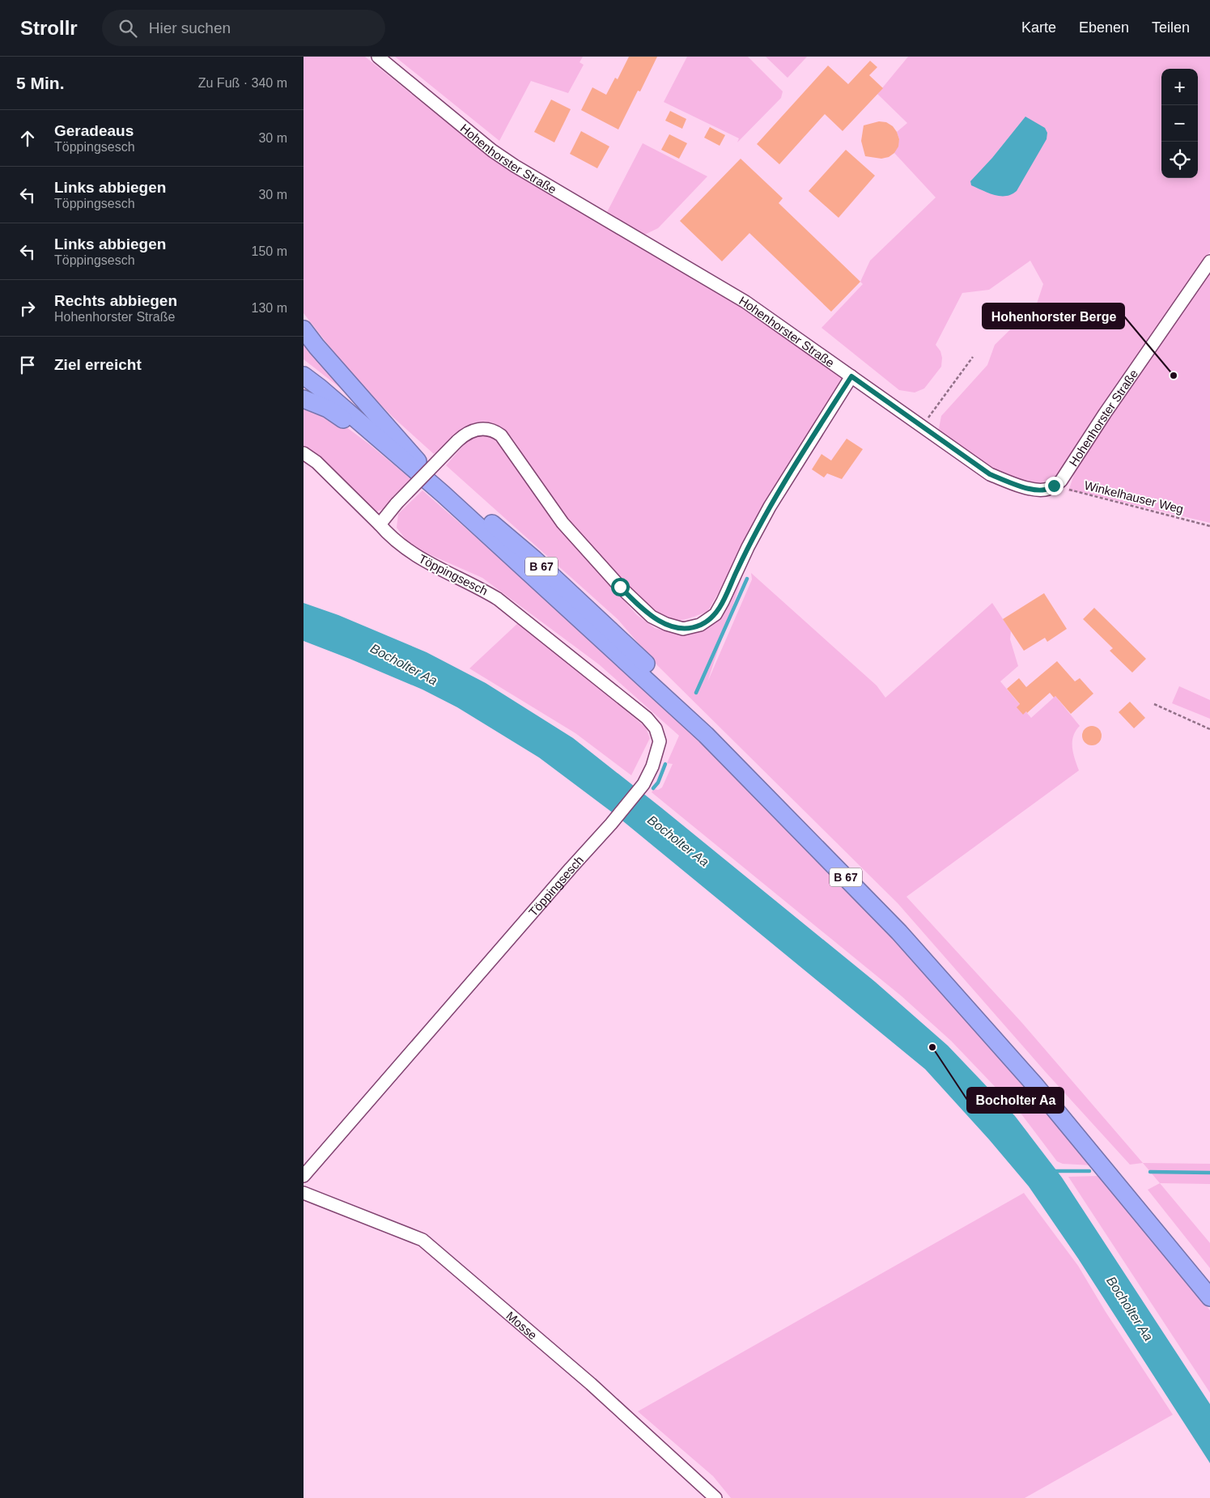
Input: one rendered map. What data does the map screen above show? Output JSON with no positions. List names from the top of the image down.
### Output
{
  "streets": {
    "highway": ["B 67"],
    "street": ["Hohenhorster Straße", "Töppingsesch", "Mosse"],
    "path": ["Winkelhauser Weg"]
  },
  "crossings": [
    ["Hohenhorster Straße", "Winkelhauser Weg"]
  ],
  "water": ["Bocholter Aa"],
  "places": ["Hohenhorster Berge", "Bocholter Aa"],
  "page": {
    "header": "Strollr",
    "search": "Hier suchen",
    "nav": ["Karte", "Ebenen", "Teilen"],
    "heading": ["5 Min.", "Zu Fuß · 340 m"],
    "map_buttons": ["+", "−"],
    "list": [
      ["Geradeaus", "Töppingsesch", "30 m"],
      ["Links abbiegen", "Töppingsesch", "30 m"],
      ["Links abbiegen", "Töppingsesch", "150 m"],
      ["Rechts abbiegen", "Hohenhorster Straße", "130 m"],
      "Ziel erreicht"
    ]
  }
}
